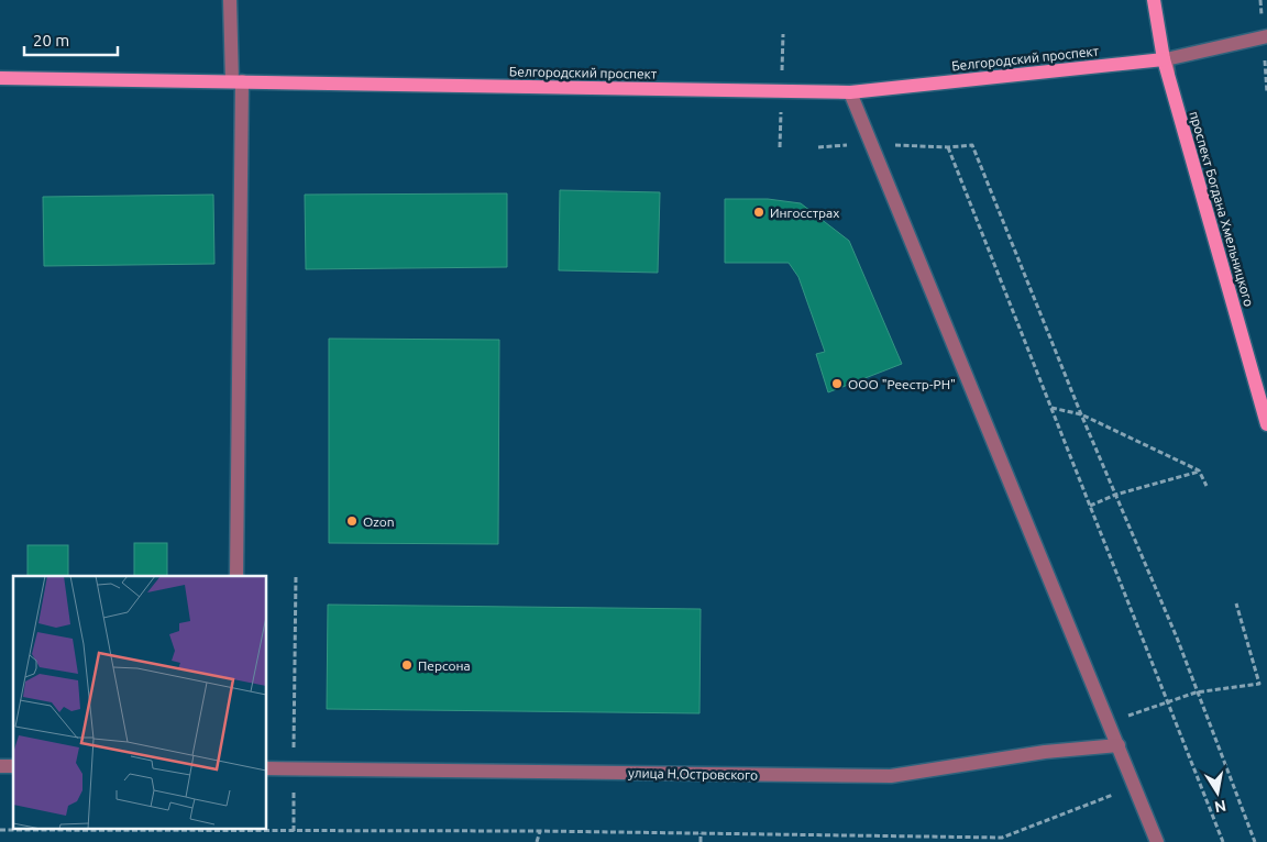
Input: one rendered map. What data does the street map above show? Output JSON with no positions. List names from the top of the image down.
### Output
{
  "streets": {
    "main road": ["Белгородский проспект", "проспект Богдана Хмельницкого"],
    "street": ["улица Н.Островского"]
  },
  "crossings": [
    ["Белгородский проспект", "проспект Богдана Хмельницкого"]
  ],
  "places": [
    "Ингосстрах",
    "ООО \"Реестр-РН\"",
    "Ozon",
    "Персона"
  ],
  "scale_bar": "20 m",
  "north": "bottom"
}
